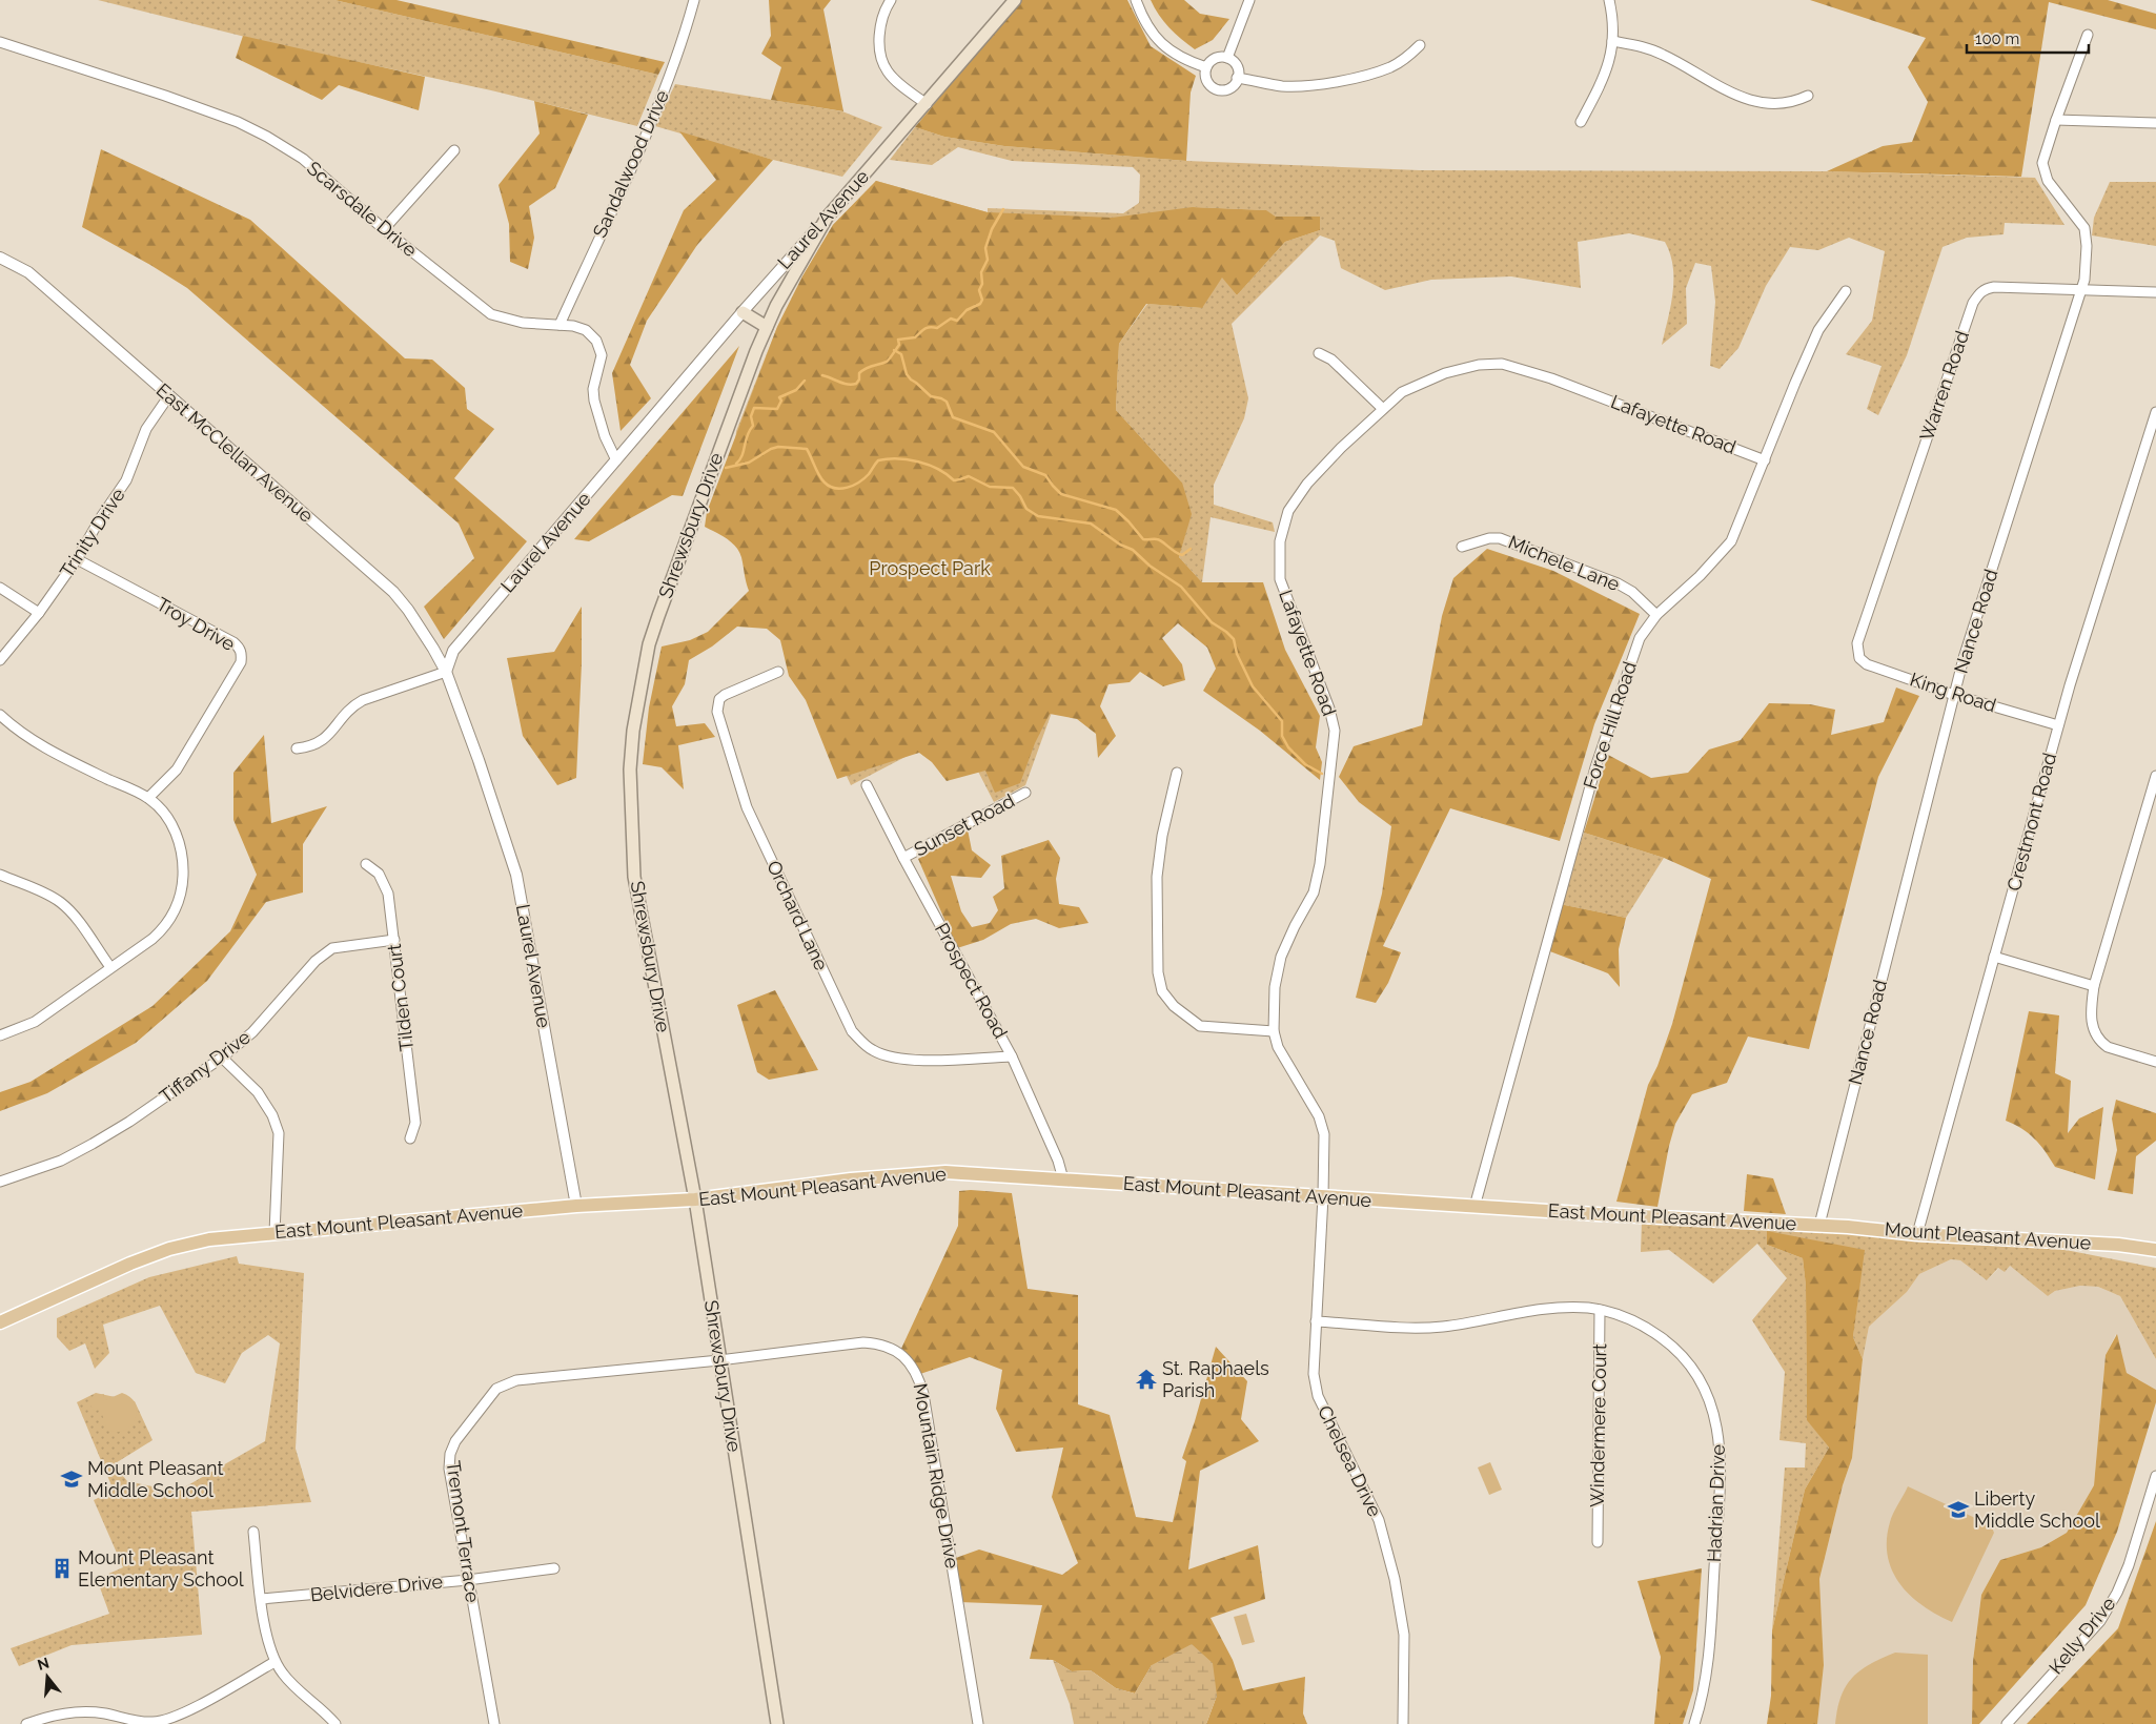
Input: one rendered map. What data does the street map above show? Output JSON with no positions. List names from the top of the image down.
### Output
{
  "streets": {
    "main road": [
      "Laurel Avenue",
      "Shrewsbury Drive",
      "East Mount Pleasant Avenue",
      "Mount Pleasant Avenue"
    ],
    "street": [
      "Sandalwood Drive",
      "Scarsdale Drive",
      "Warren Road",
      "Lafayette Road",
      "East McClellan Avenue",
      "Trinity Drive",
      "Michele Lane",
      "Nance Road",
      "Troy Drive",
      "King Road",
      "Force Hill Road",
      "Crestmont Road",
      "Sunset Road",
      "Orchard Lane",
      "Prospect Road",
      "Tilden Court",
      "Tiffany Drive",
      "Windermere Court",
      "Chelsea Drive",
      "Mountain Ridge Drive",
      "Hadrian Drive",
      "Tremont Terrace",
      "Belvidere Drive",
      "Kelly Drive"
    ]
  },
  "crossings": [
    ["Sandalwood Drive", "Scarsdale Drive"],
    ["Scarsdale Drive", "Laurel Avenue"],
    ["Laurel Avenue", "East McClellan Avenue"],
    ["Laurel Avenue", "Shrewsbury Drive"],
    ["Laurel Avenue", "East Mount Pleasant Avenue"],
    ["Warren Road", "Nance Road"],
    ["Warren Road", "King Road"],
    ["Lafayette Road", "Force Hill Road"],
    ["Lafayette Road", "East Mount Pleasant Avenue"],
    ["Lafayette Road", "Chelsea Drive"],
    ["East McClellan Avenue", "Trinity Drive"],
    ["Shrewsbury Drive", "East Mount Pleasant Avenue"],
    ["Shrewsbury Drive", "Mountain Ridge Drive"],
    ["Shrewsbury Drive", "Tremont Terrace"],
    ["Trinity Drive", "Troy Drive"],
    ["Michele Lane", "Force Hill Road"],
    ["Nance Road", "King Road"],
    ["Nance Road", "East Mount Pleasant Avenue"],
    ["Nance Road", "Mount Pleasant Avenue"],
    ["King Road", "Crestmont Road"],
    ["Force Hill Road", "East Mount Pleasant Avenue"],
    ["Crestmont Road", "Mount Pleasant Avenue"],
    ["Sunset Road", "Prospect Road"],
    ["Orchard Lane", "Prospect Road"],
    ["Prospect Road", "East Mount Pleasant Avenue"],
    ["Tilden Court", "Tiffany Drive"],
    ["East Mount Pleasant Avenue", "Mount Pleasant Avenue"],
    ["East Mount Pleasant Avenue", "Chelsea Drive"],
    ["Windermere Court", "Hadrian Drive"],
    ["Chelsea Drive", "Hadrian Drive"],
    ["Mountain Ridge Drive", "Tremont Terrace"],
    ["Tremont Terrace", "Belvidere Drive"]
  ],
  "parks": ["Prospect Park"],
  "places": {
    "temple": ["St. Raphaels Parish"],
    "school or university": ["Mount Pleasant Middle School", "Liberty Middle School"],
    "building": ["Mount Pleasant Elementary School"]
  },
  "scale_bar": "100 m",
  "north": "top"
}
